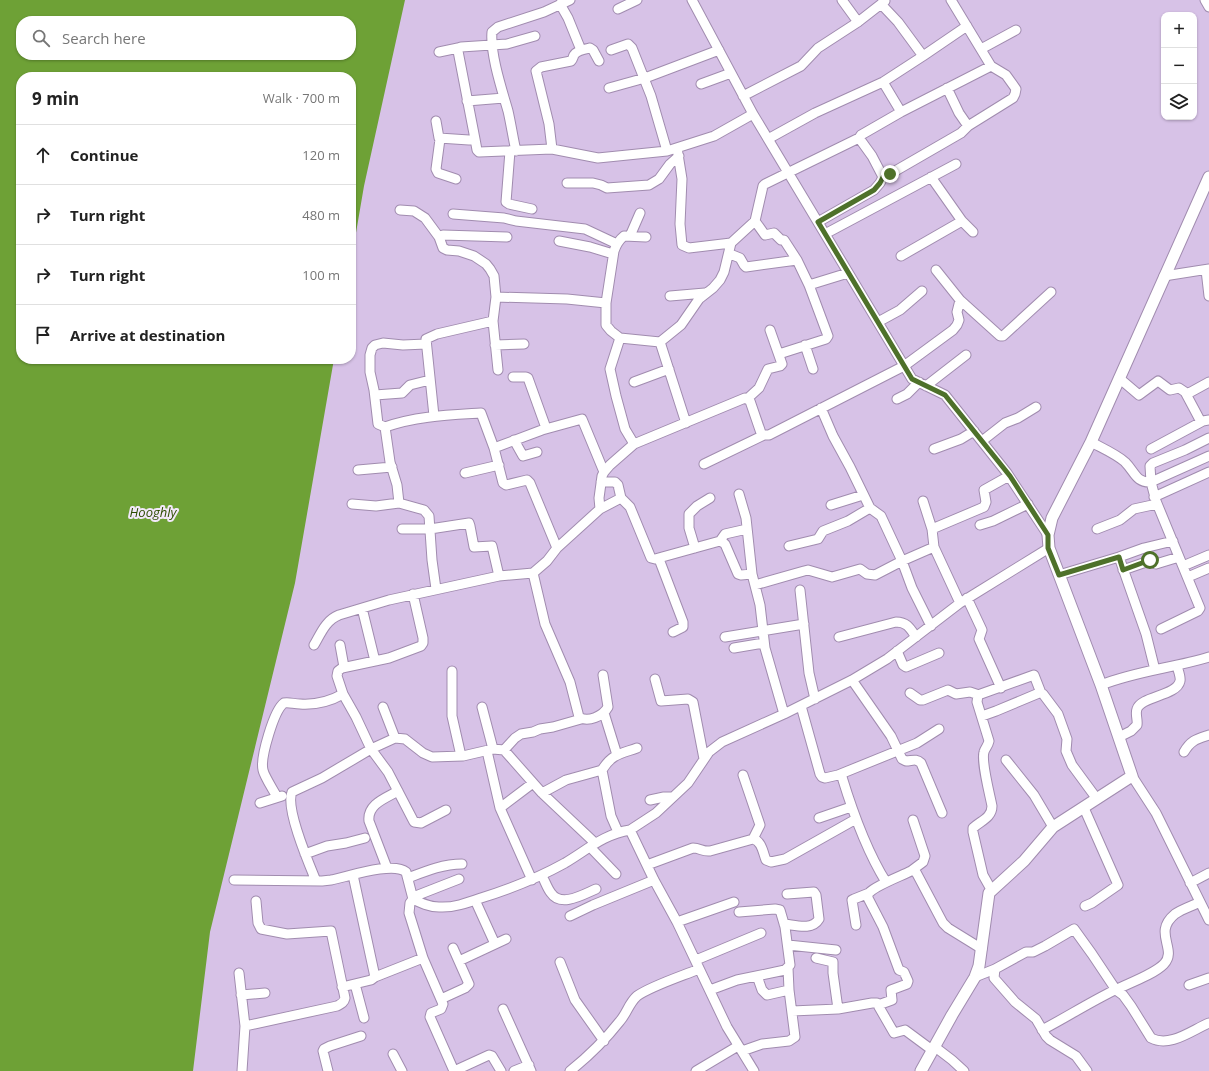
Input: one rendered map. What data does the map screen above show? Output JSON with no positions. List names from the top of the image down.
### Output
{
  "water": ["Hooghly"],
  "page": {
    "map_buttons": ["+", "−"],
    "search": "Search here",
    "heading": ["9 min", "Walk · 700 m"],
    "list": [
      ["Continue", "120 m"],
      ["Turn right", "480 m"],
      ["Turn right", "100 m"],
      "Arrive at destination"
    ]
  }
}
